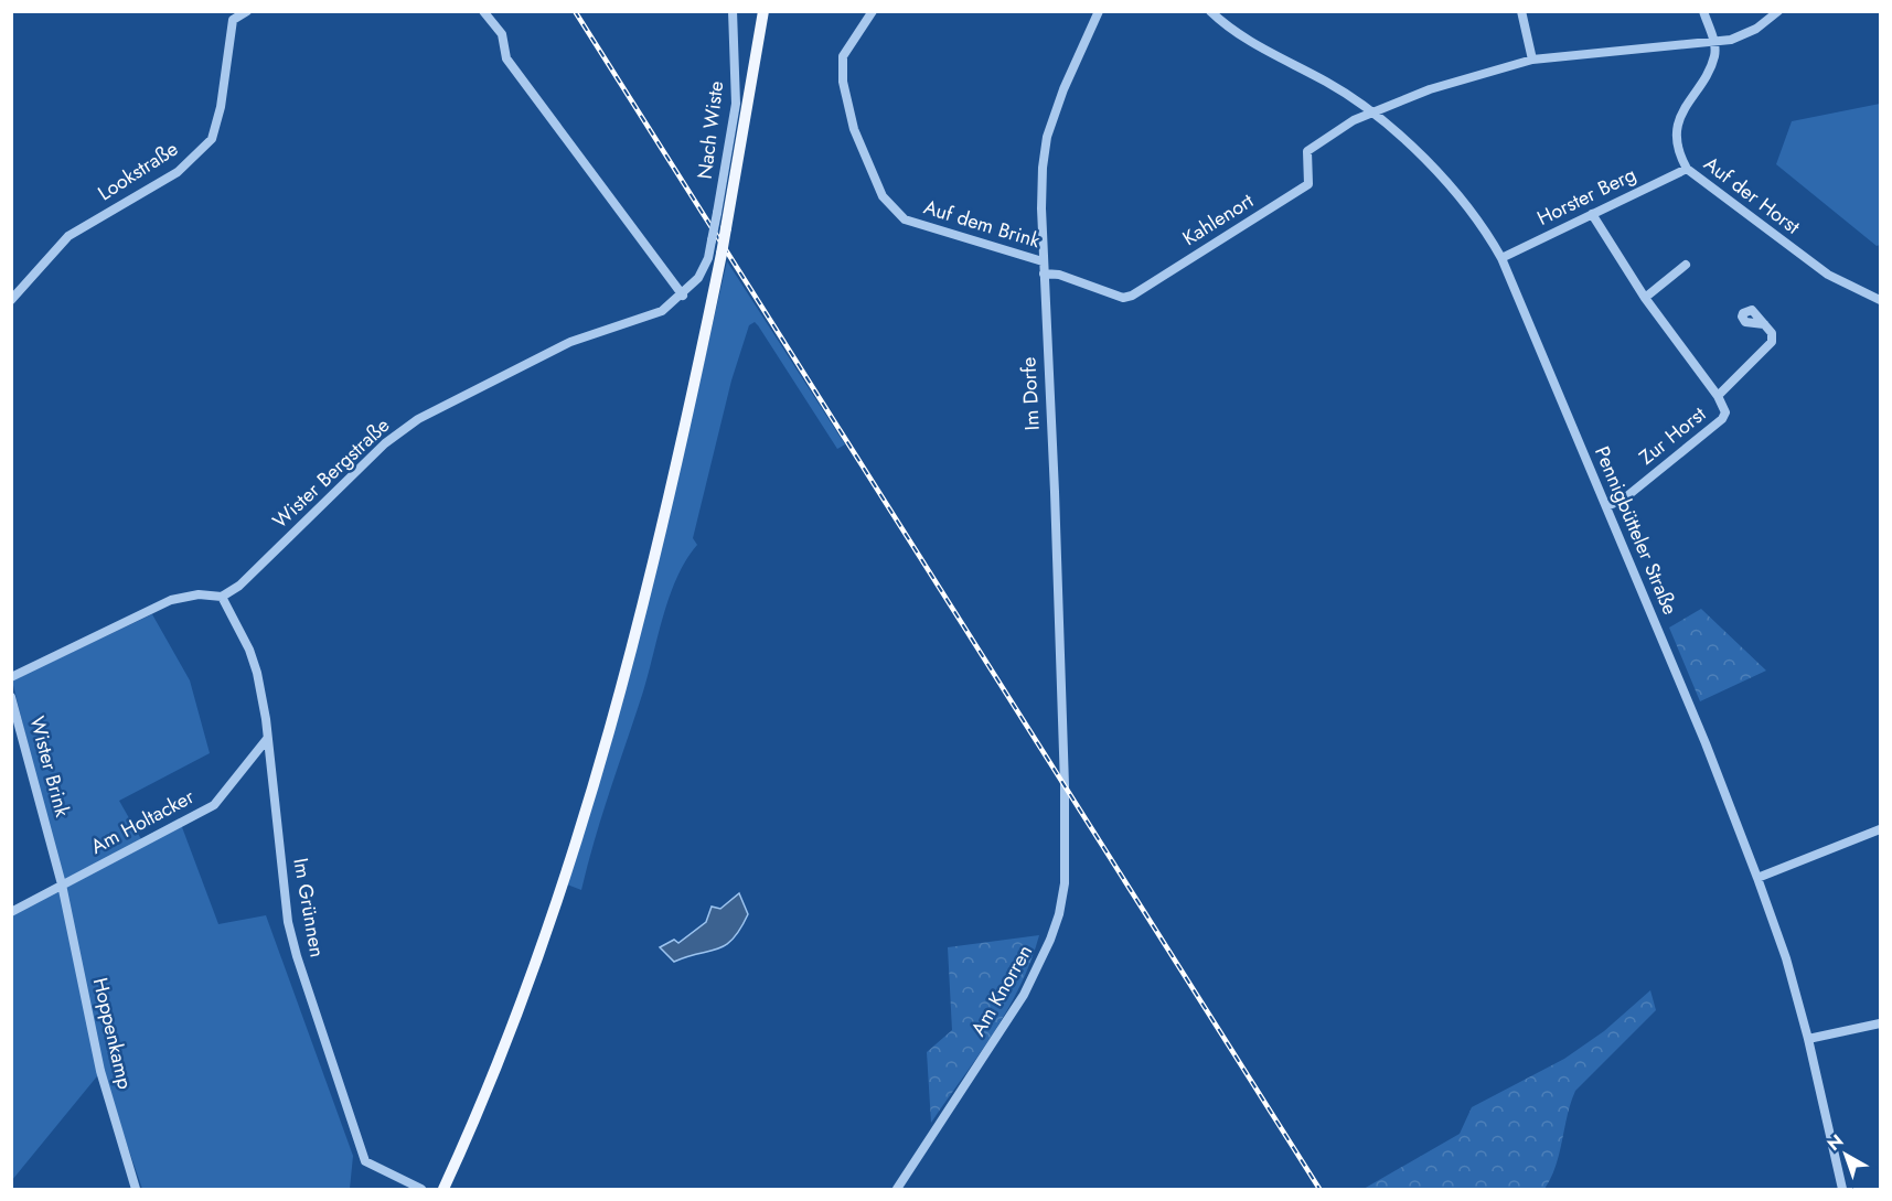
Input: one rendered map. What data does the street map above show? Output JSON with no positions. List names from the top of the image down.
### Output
{
  "streets": {
    "street": [
      "Nach Wiste",
      "Lookstraße",
      "Auf der Horst",
      "Horster Berg",
      "Kahlenort",
      "Auf dem Brink",
      "Im Dorfe",
      "Zur Horst",
      "Wister Bergstraße",
      "Pennigbütteler Straße",
      "Wister Brink",
      "Am Holtacker",
      "Im Grünnen",
      "Am Knorren",
      "Hoppenkamp"
    ]
  },
  "crossings": [
    ["Nach Wiste", "Wister Bergstraße"],
    ["Auf der Horst", "Horster Berg"],
    ["Horster Berg", "Pennigbütteler Straße"],
    ["Kahlenort", "Im Dorfe"],
    ["Kahlenort", "Pennigbütteler Straße"],
    ["Auf dem Brink", "Im Dorfe"],
    ["Im Dorfe", "Am Knorren"],
    ["Zur Horst", "Pennigbütteler Straße"],
    ["Wister Bergstraße", "Im Grünnen"],
    ["Wister Brink", "Am Holtacker"],
    ["Wister Brink", "Hoppenkamp"],
    ["Am Holtacker", "Im Grünnen"],
    ["Am Holtacker", "Hoppenkamp"]
  ],
  "north": "top left"
}
